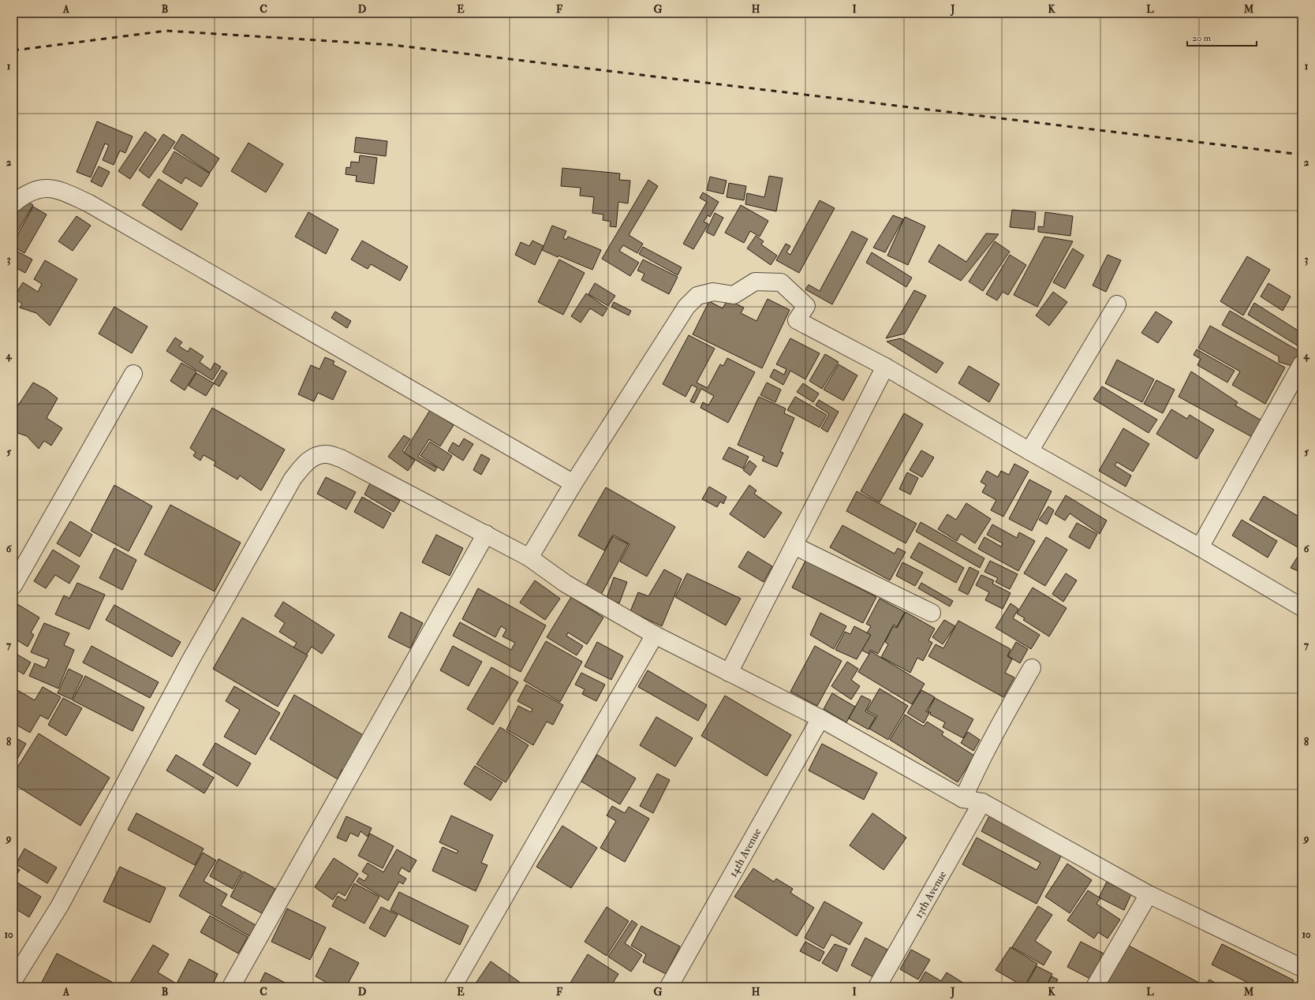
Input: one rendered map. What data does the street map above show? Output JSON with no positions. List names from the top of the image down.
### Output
{
  "streets": {
    "street": ["14th Avenue", "13th Avenue"]
  },
  "scale_bar": "20 m",
  "grid": {
    "columns": [
      "A",
      "B",
      "C",
      "D",
      "E",
      "F",
      "G",
      "H",
      "I",
      "J",
      "K",
      "L",
      "M"
    ],
    "rows": [
      "1",
      "2",
      "3",
      "4",
      "5",
      "6",
      "7",
      "8",
      "9",
      "10"
    ]
  }
}
